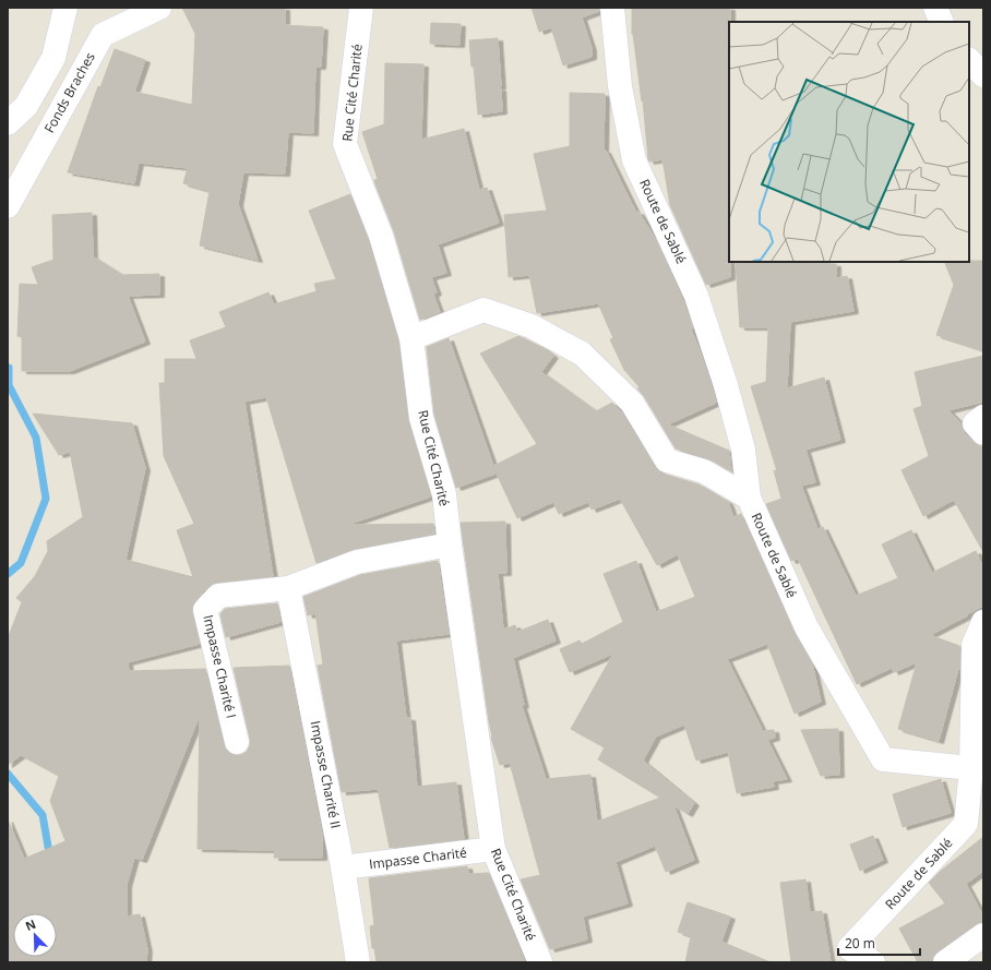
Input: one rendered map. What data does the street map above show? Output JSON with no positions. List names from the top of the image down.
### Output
{
  "streets": {
    "street": [
      "Fonds Braches",
      "Rue Cité Charité",
      "Route de Sablé",
      "Impasse Charité I",
      "Impasse Charité II",
      "Impasse Charité"
    ]
  },
  "crossings": [
    ["Rue Cité Charité", "Impasse Charité I"],
    ["Rue Cité Charité", "Impasse Charité"],
    ["Impasse Charité I", "Impasse Charité II"],
    ["Impasse Charité II", "Impasse Charité"]
  ],
  "scale_bar": "20 m",
  "north": "top left"
}
